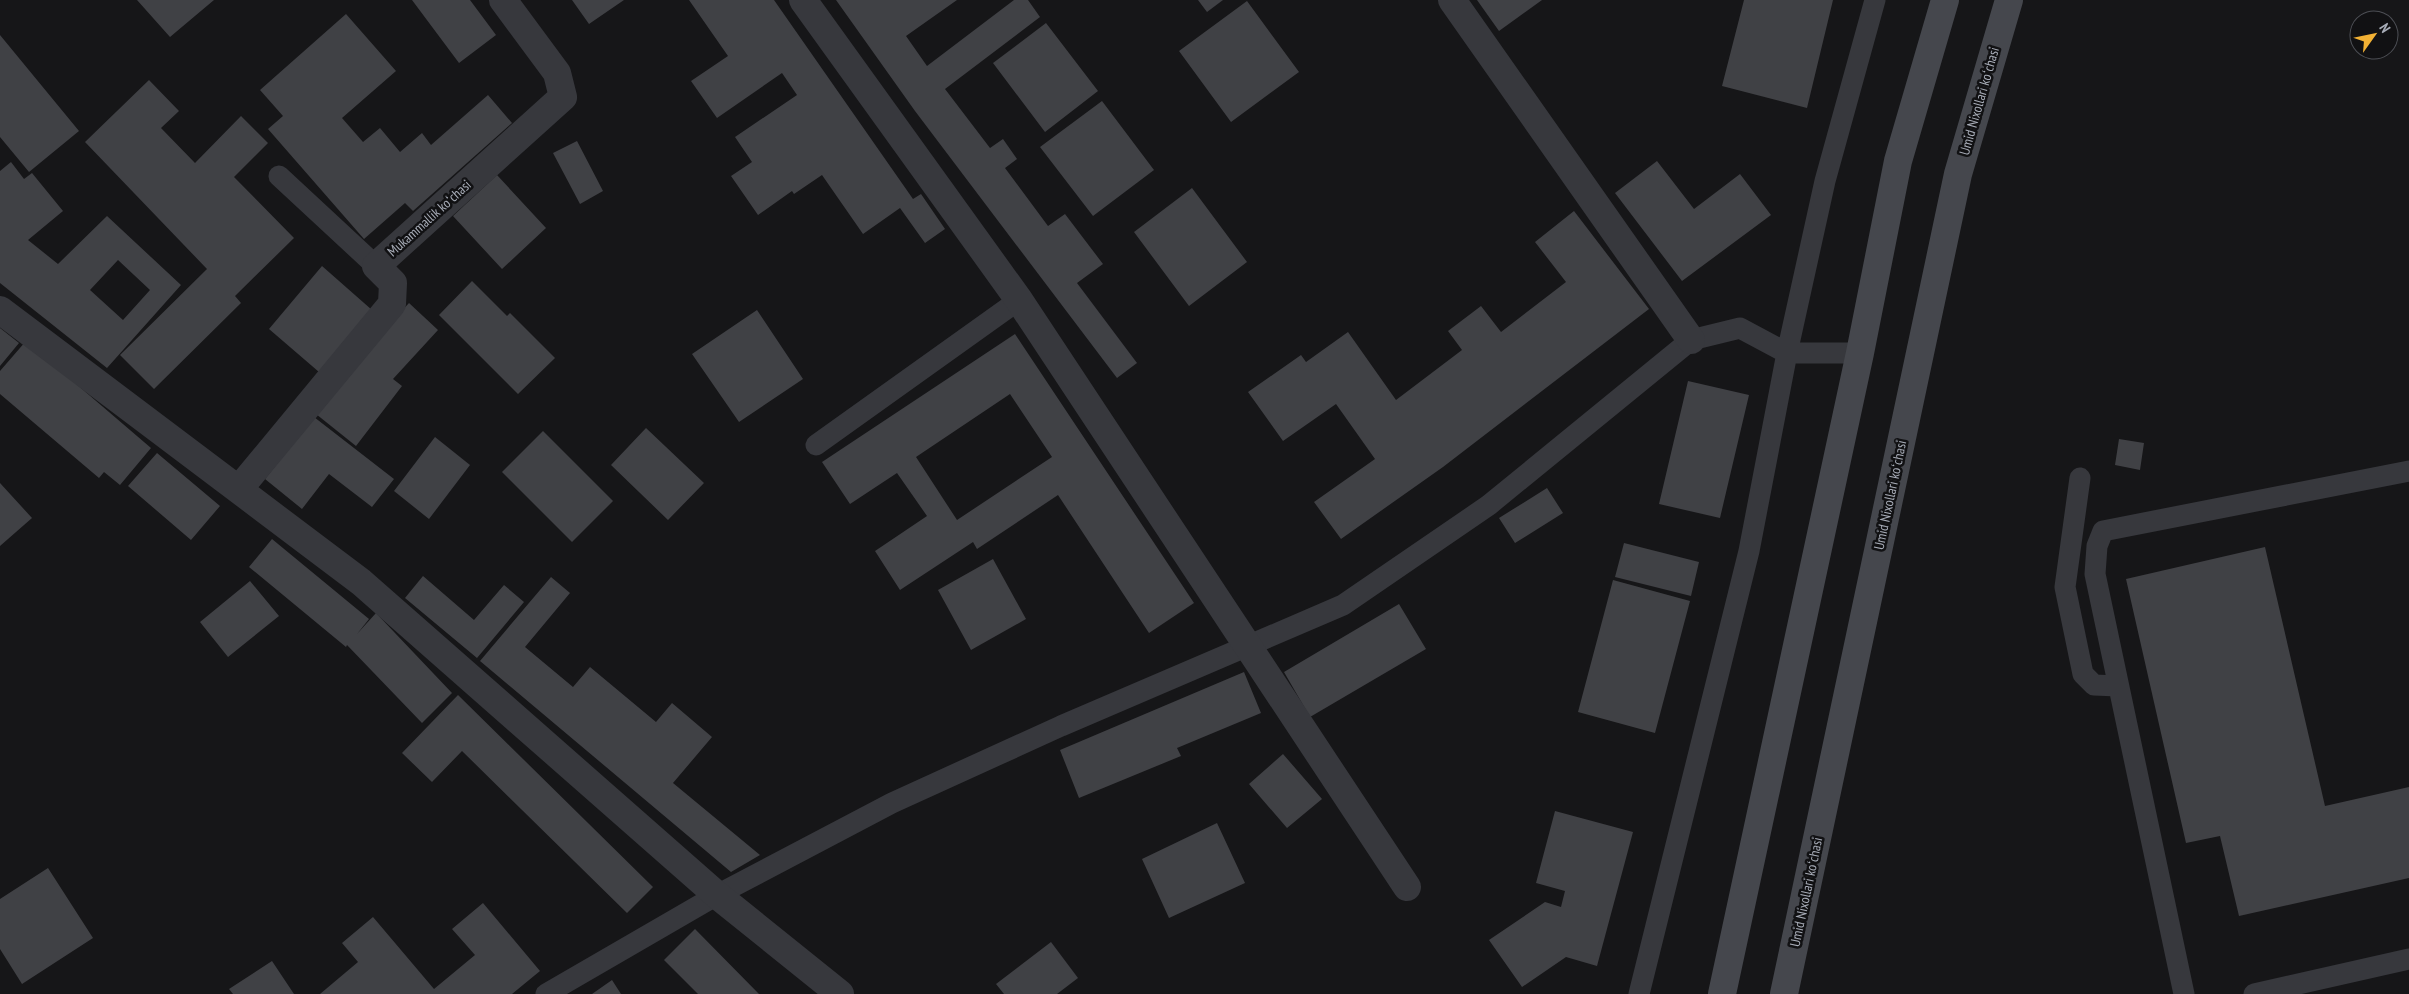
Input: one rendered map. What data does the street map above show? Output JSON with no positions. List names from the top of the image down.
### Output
{
  "streets": {
    "main road": ["Umid Nixollari koʻchasi"],
    "street": ["Mukammallik koʻchasi"]
  },
  "north": "top right"
}
